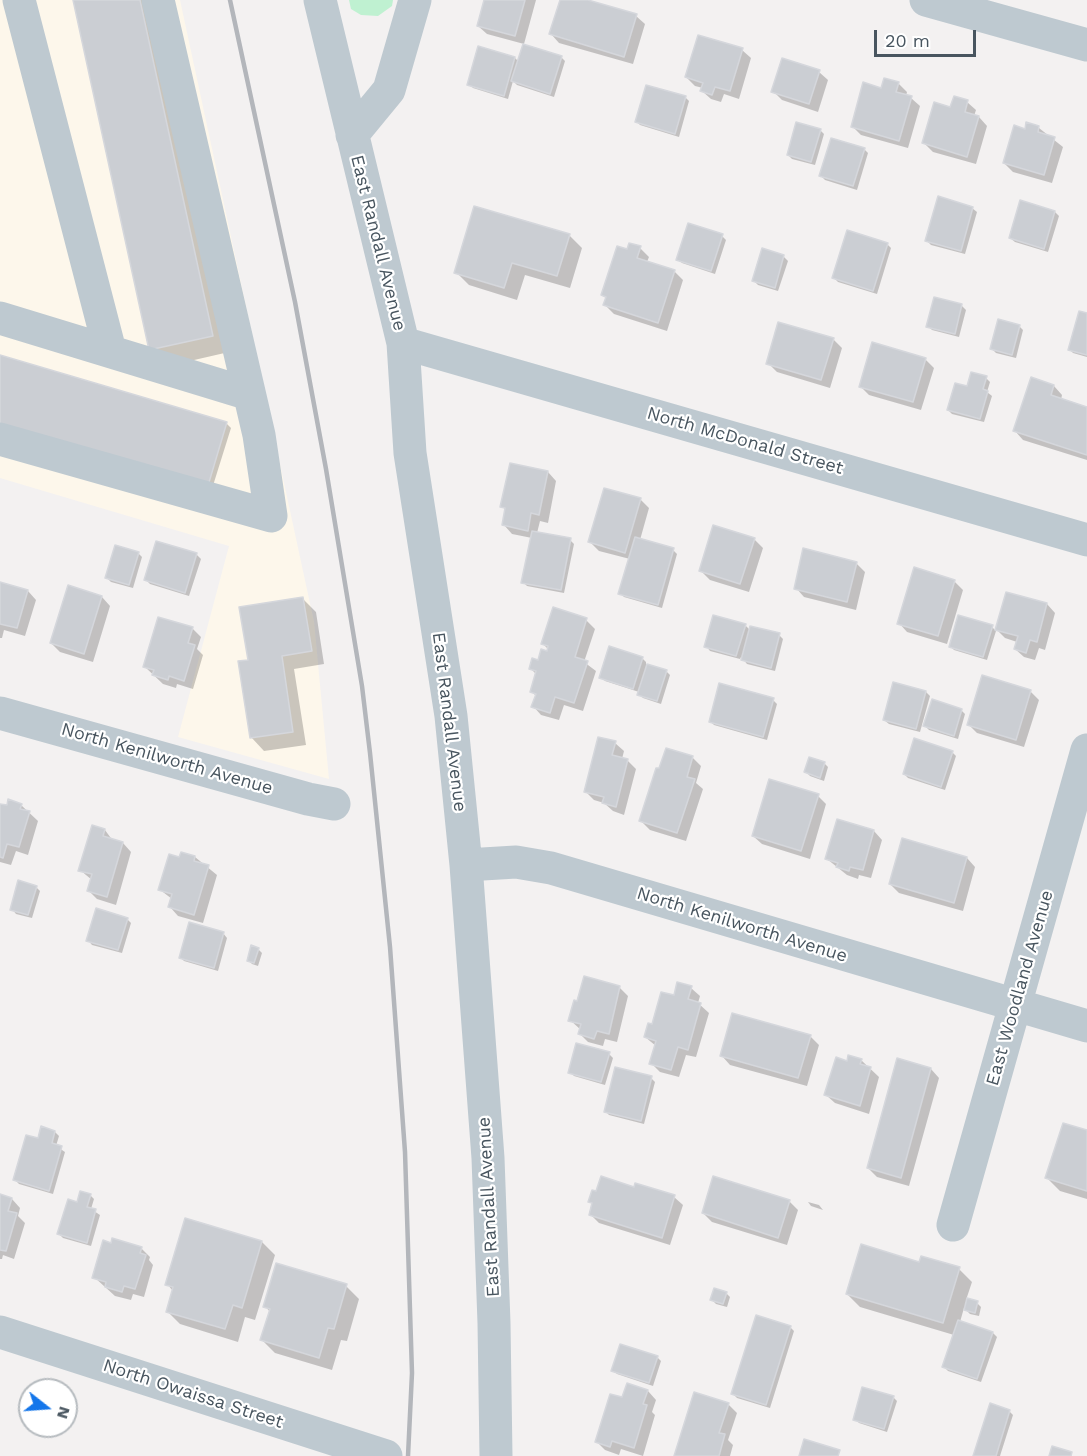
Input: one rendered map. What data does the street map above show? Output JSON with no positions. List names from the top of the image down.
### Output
{
  "streets": {
    "street": [
      "East Randall Avenue",
      "North McDonald Street",
      "North Kenilworth Avenue",
      "East Woodland Avenue",
      "North Owaissa Street"
    ]
  },
  "crossings": [
    ["East Randall Avenue", "North McDonald Street"],
    ["East Randall Avenue", "North Kenilworth Avenue"],
    ["North Kenilworth Avenue", "East Woodland Avenue"]
  ],
  "scale_bar": "20 m",
  "north": "right"
}
